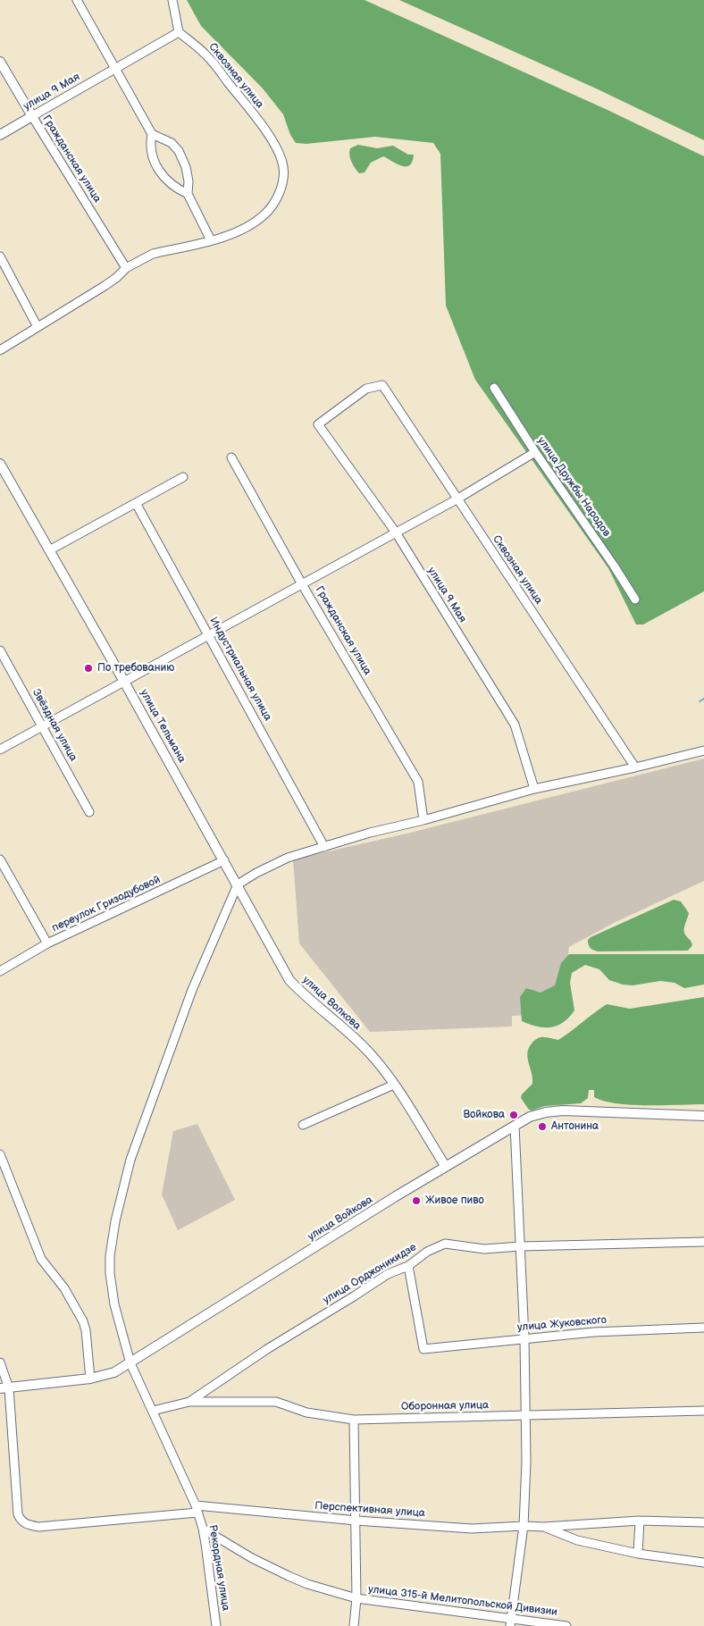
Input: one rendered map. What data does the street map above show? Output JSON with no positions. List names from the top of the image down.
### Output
{
  "streets": {
    "street": [
      "Сквозная улица",
      "улица 9 Мая",
      "Гражданская улица",
      "улица Дружбы Народов",
      "Индустриальная улица",
      "Звёздная улица",
      "улица Тельмана",
      "переулок Гризодубовой",
      "улица Волкова",
      "улица Войкова",
      "улица Орджоникидзе",
      "улица Жуковского",
      "Оборонная улица",
      "Перспективная улица",
      "Рекордная улица",
      "улица 315-й Мелитопольской Дивизии"
    ]
  },
  "crossings": [
    ["Сквозная улица", "улица 9 Мая"],
    ["улица 9 Мая", "Гражданская улица"],
    ["улица Тельмана", "переулок Гризодубовой"],
    ["улица Тельмана", "улица Волкова"],
    ["улица Тельмана", "Рекордная улица"],
    ["улица Волкова", "улица Войкова"],
    ["улица Волкова", "Рекордная улица"],
    ["улица Войкова", "Перспективная улица"],
    ["улица Войкова", "Рекордная улица"],
    ["улица Орджоникидзе", "улица Жуковского"],
    ["улица Орджоникидзе", "Оборонная улица"],
    ["улица Орджоникидзе", "Рекордная улица"],
    ["Перспективная улица", "Рекордная улица"],
    ["Рекордная улица", "улица 315-й Мелитопольской Дивизии"]
  ],
  "places": [
    "По требованию",
    "Войкова",
    "Антонина",
    "Живое пиво"
  ]
}
